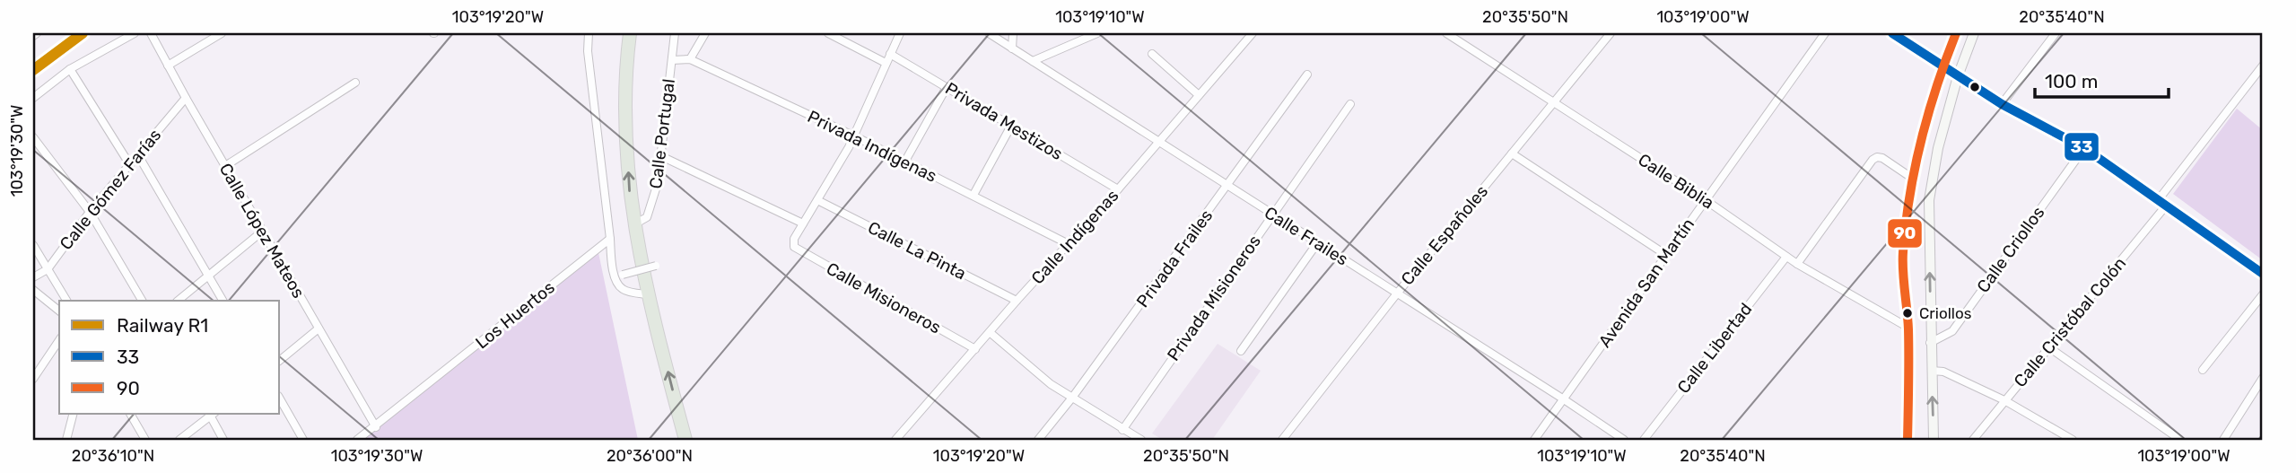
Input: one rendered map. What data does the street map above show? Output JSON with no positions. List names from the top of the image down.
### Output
{
  "streets": {
    "street": [
      "Privada Mestizos",
      "Calle Portugal",
      "Privada Indígenas",
      "Calle Biblia",
      "Calle Gómez Farías",
      "Calle López Mateos",
      "Calle Españoles",
      "Calle Frailes",
      "Calle Indígenas",
      "Calle Criollos",
      "Calle La Pinta",
      "Privada Frailes",
      "Avenida San Martín",
      "Calle Misioneros",
      "Privada Misioneros",
      "Los Huertos",
      "Calle Cristóbal Colón",
      "Calle Libertad"
    ]
  },
  "crossings": [
    ["Privada Mestizos", "Calle Indígenas"],
    ["Privada Indígenas", "Calle Indígenas"],
    ["Calle Biblia", "Calle Españoles"],
    ["Calle Biblia", "Avenida San Martín"],
    ["Calle Biblia", "Calle Libertad"],
    ["Calle Gómez Farías", "Calle López Mateos"],
    ["Calle López Mateos", "Los Huertos"],
    ["Calle Españoles", "Calle Frailes"],
    ["Calle Frailes", "Calle Indígenas"],
    ["Calle Frailes", "Privada Frailes"],
    ["Calle Frailes", "Avenida San Martín"],
    ["Calle Frailes", "Privada Misioneros"],
    ["Calle Indígenas", "Calle La Pinta"],
    ["Calle Indígenas", "Calle Misioneros"]
  ],
  "places": ["Criollos"],
  "lines": ["rail line R1", "transit line 33", "transit line 90"],
  "legend": ["Railway R1", "33", "90"],
  "scale_bar": "100 m",
  "coordinates": [
    "103°19'20\"W",
    "103°19'10\"W",
    "20°35'50\"N",
    "103°19'00\"W",
    "20°35'40\"N",
    "103°19'30\"W",
    "20°36'10\"N",
    "20°36'00\"N"
  ]
}
